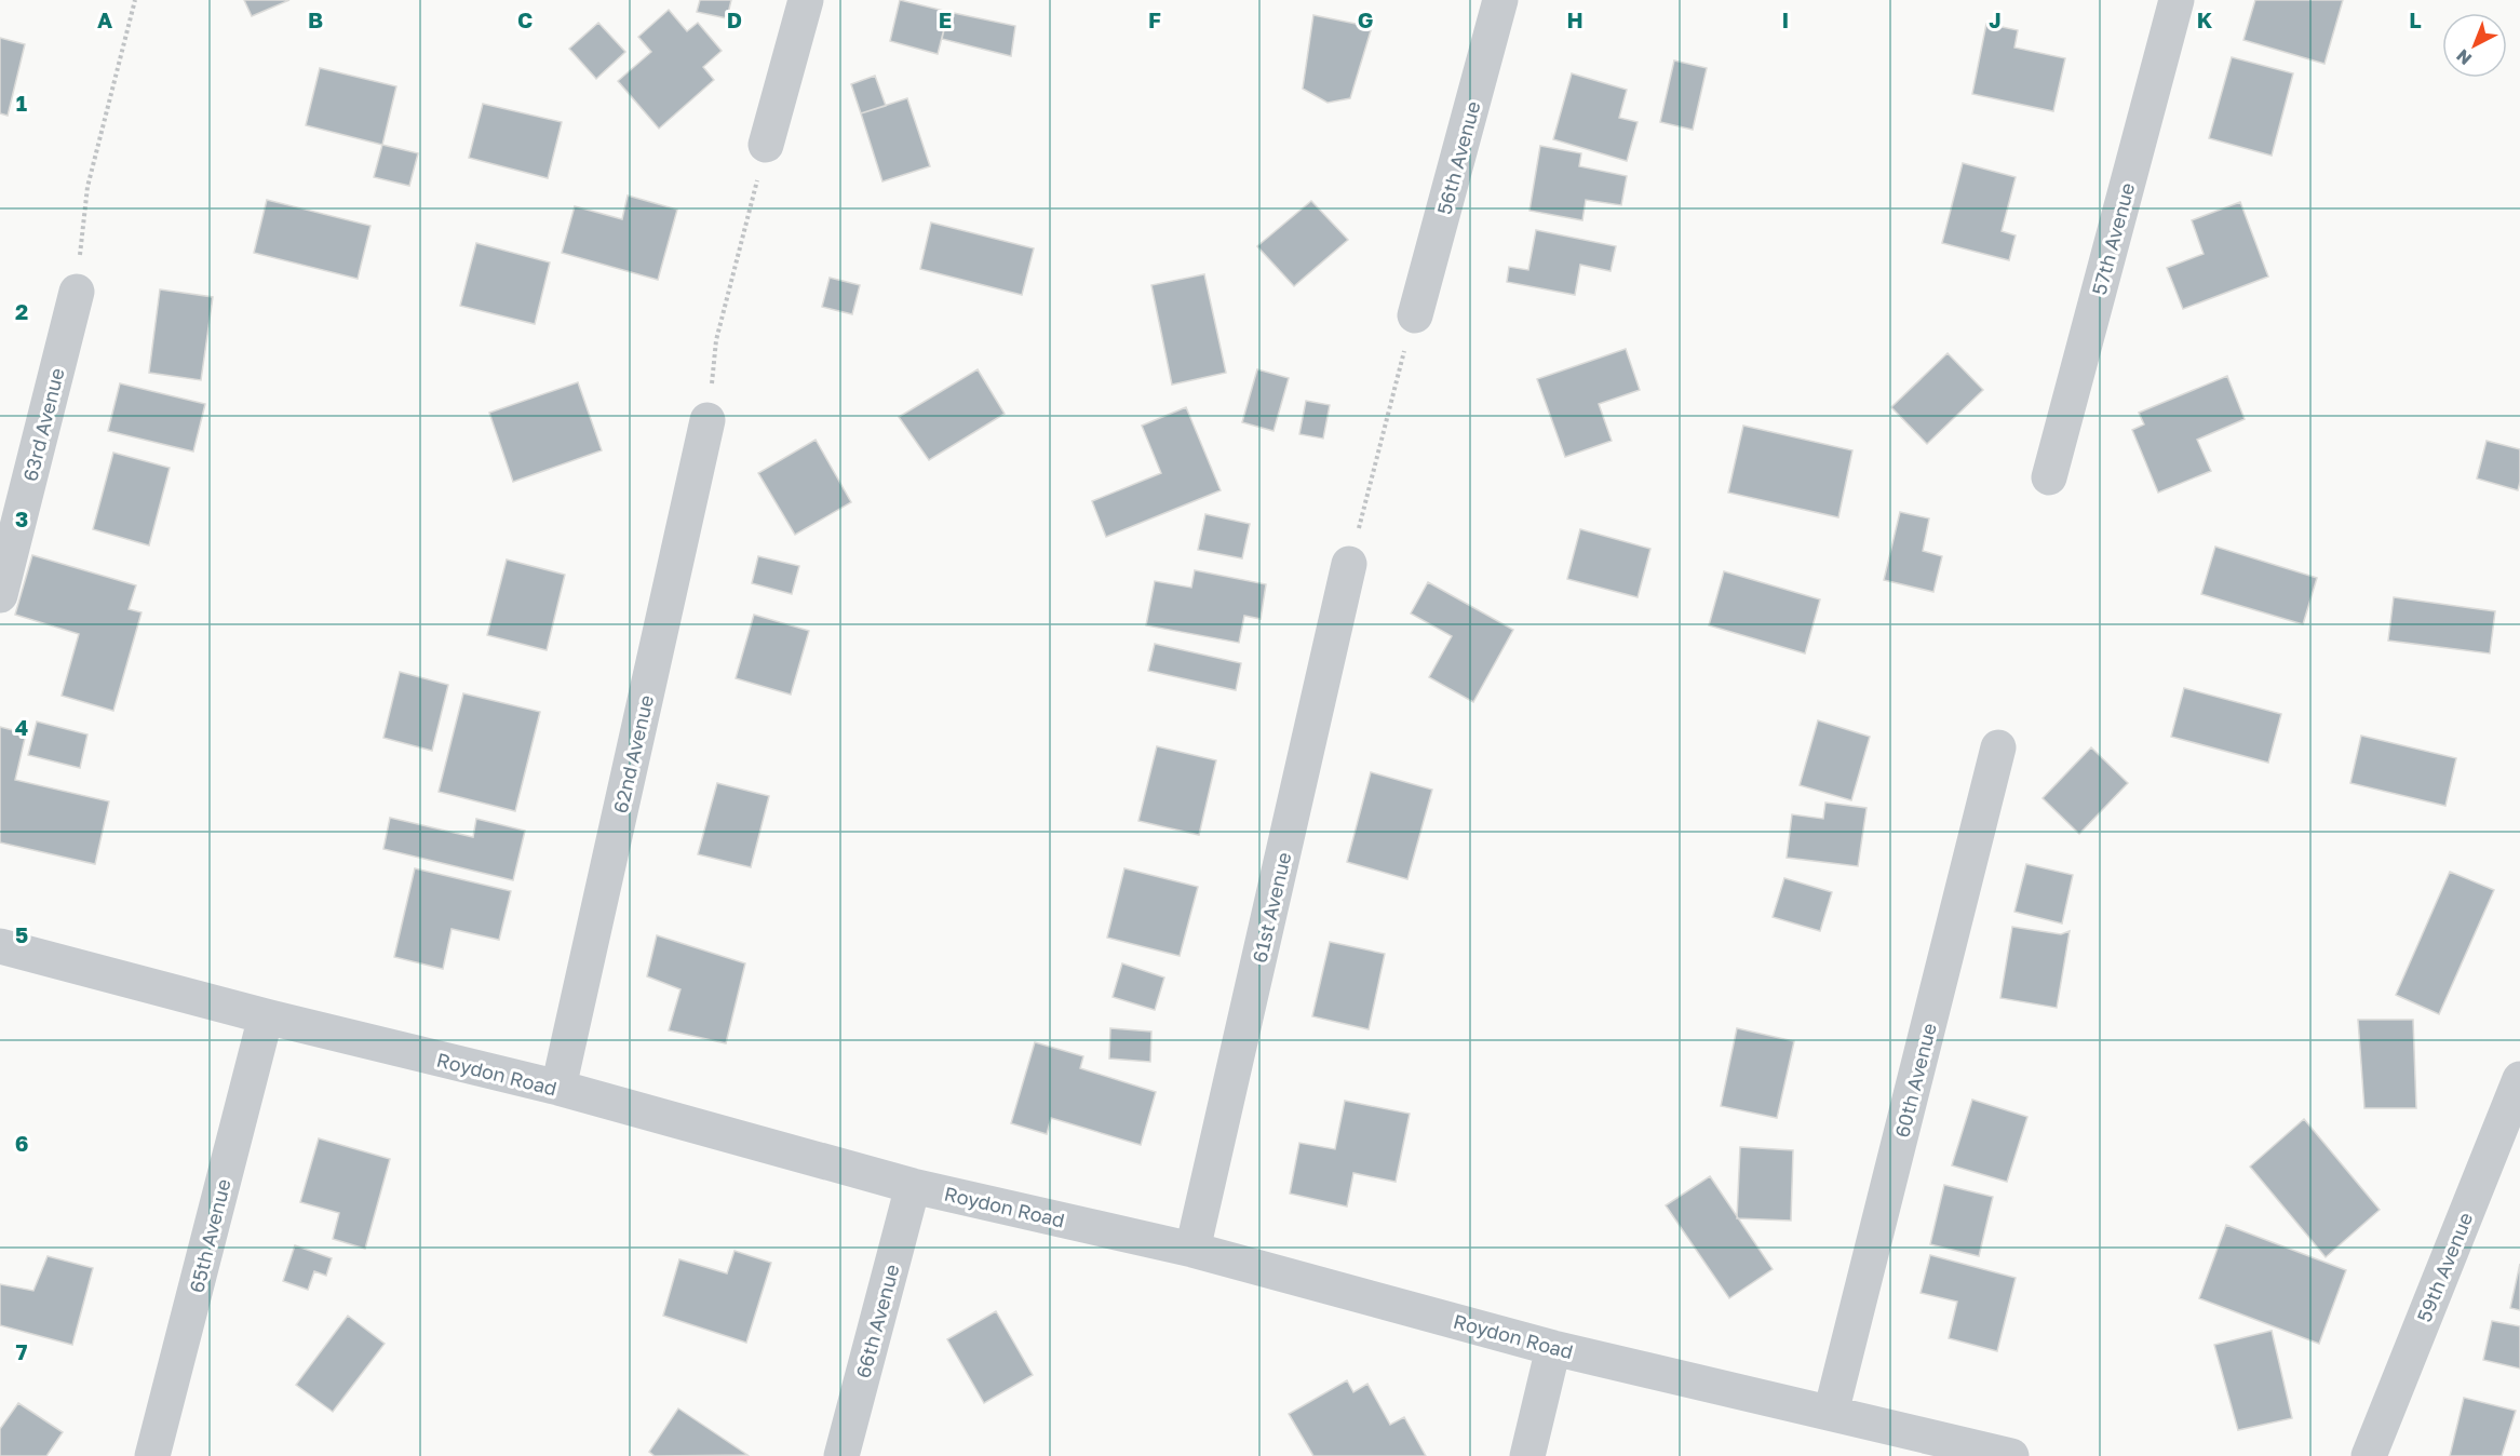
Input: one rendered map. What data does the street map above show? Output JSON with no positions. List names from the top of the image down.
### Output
{
  "streets": {
    "street": [
      "56th Avenue",
      "57th Avenue",
      "63rd Avenue",
      "62nd Avenue",
      "61st Avenue",
      "Roydon Road",
      "60th Avenue",
      "65th Avenue",
      "59th Avenue",
      "66th Avenue"
    ]
  },
  "crossings": [
    ["62nd Avenue", "Roydon Road"],
    ["61st Avenue", "Roydon Road"],
    ["Roydon Road", "60th Avenue"],
    ["Roydon Road", "65th Avenue"],
    ["Roydon Road", "66th Avenue"]
  ],
  "north": "bottom left",
  "grid": {
    "columns": [
      "A",
      "B",
      "C",
      "D",
      "E",
      "F",
      "G",
      "H",
      "I",
      "J",
      "K",
      "L"
    ],
    "rows": [
      "1",
      "2",
      "3",
      "4",
      "5",
      "6",
      "7"
    ]
  }
}
